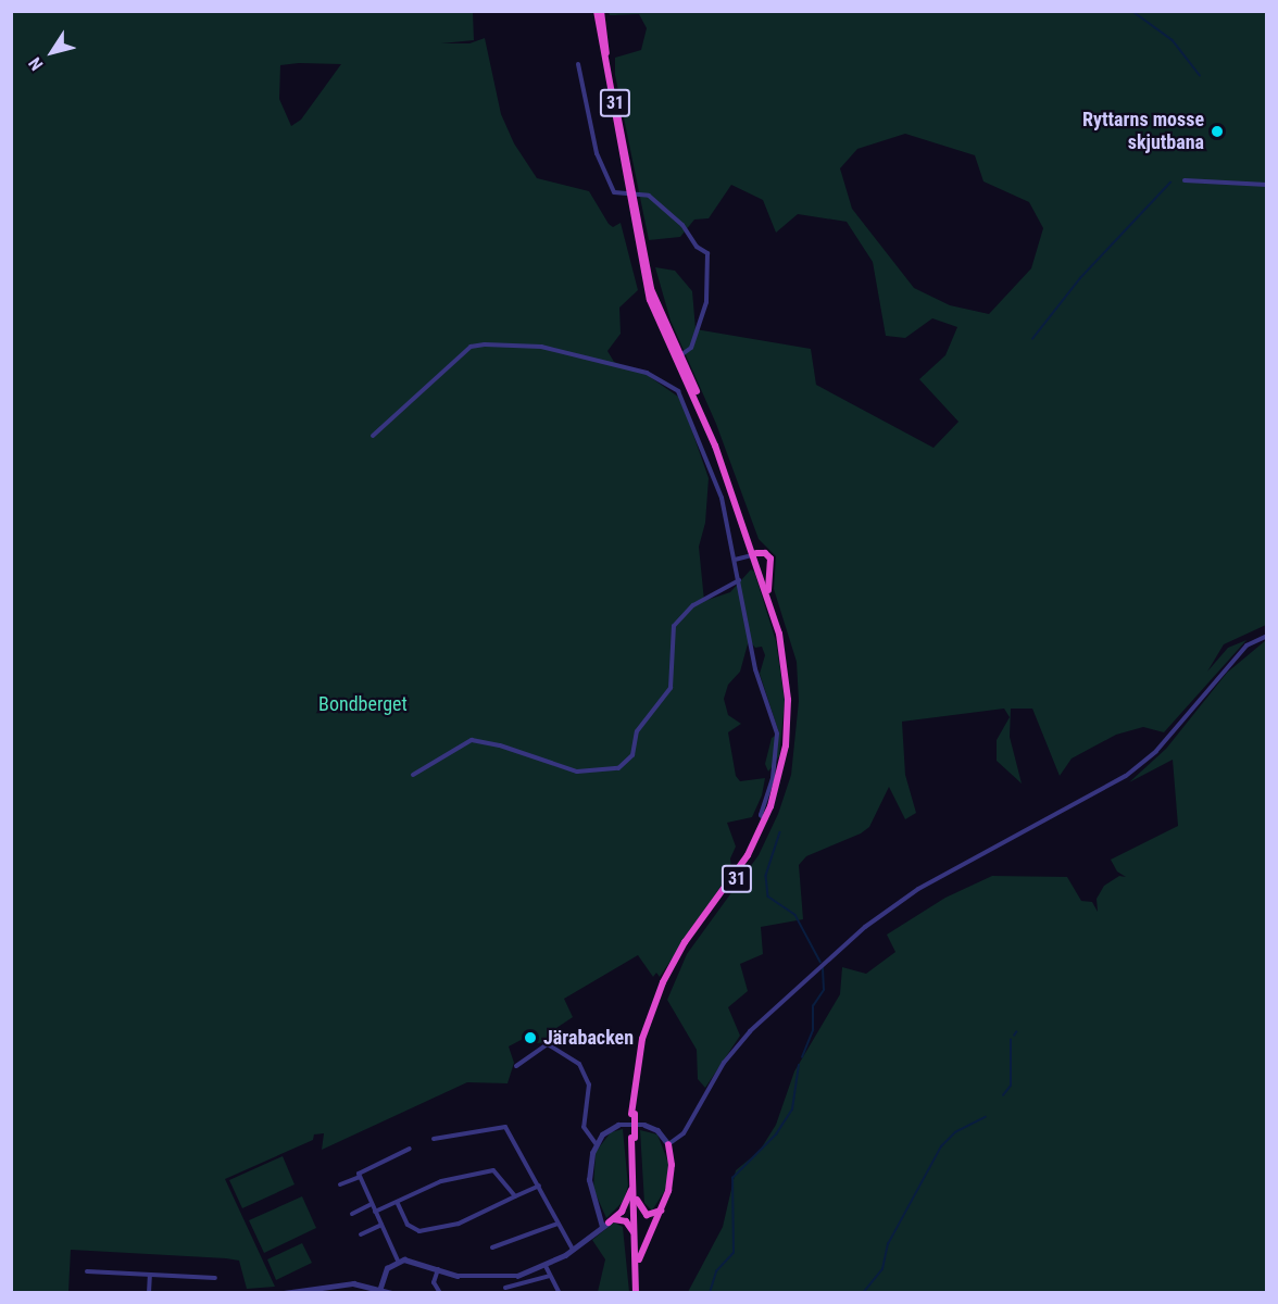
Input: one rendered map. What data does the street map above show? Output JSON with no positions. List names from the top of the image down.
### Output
{
  "streets": {
    "highway": ["31"]
  },
  "parks": ["Bondberget"],
  "places": ["Ryttarns mosse skjutbana", "Järabacken"],
  "north": "bottom left"
}
